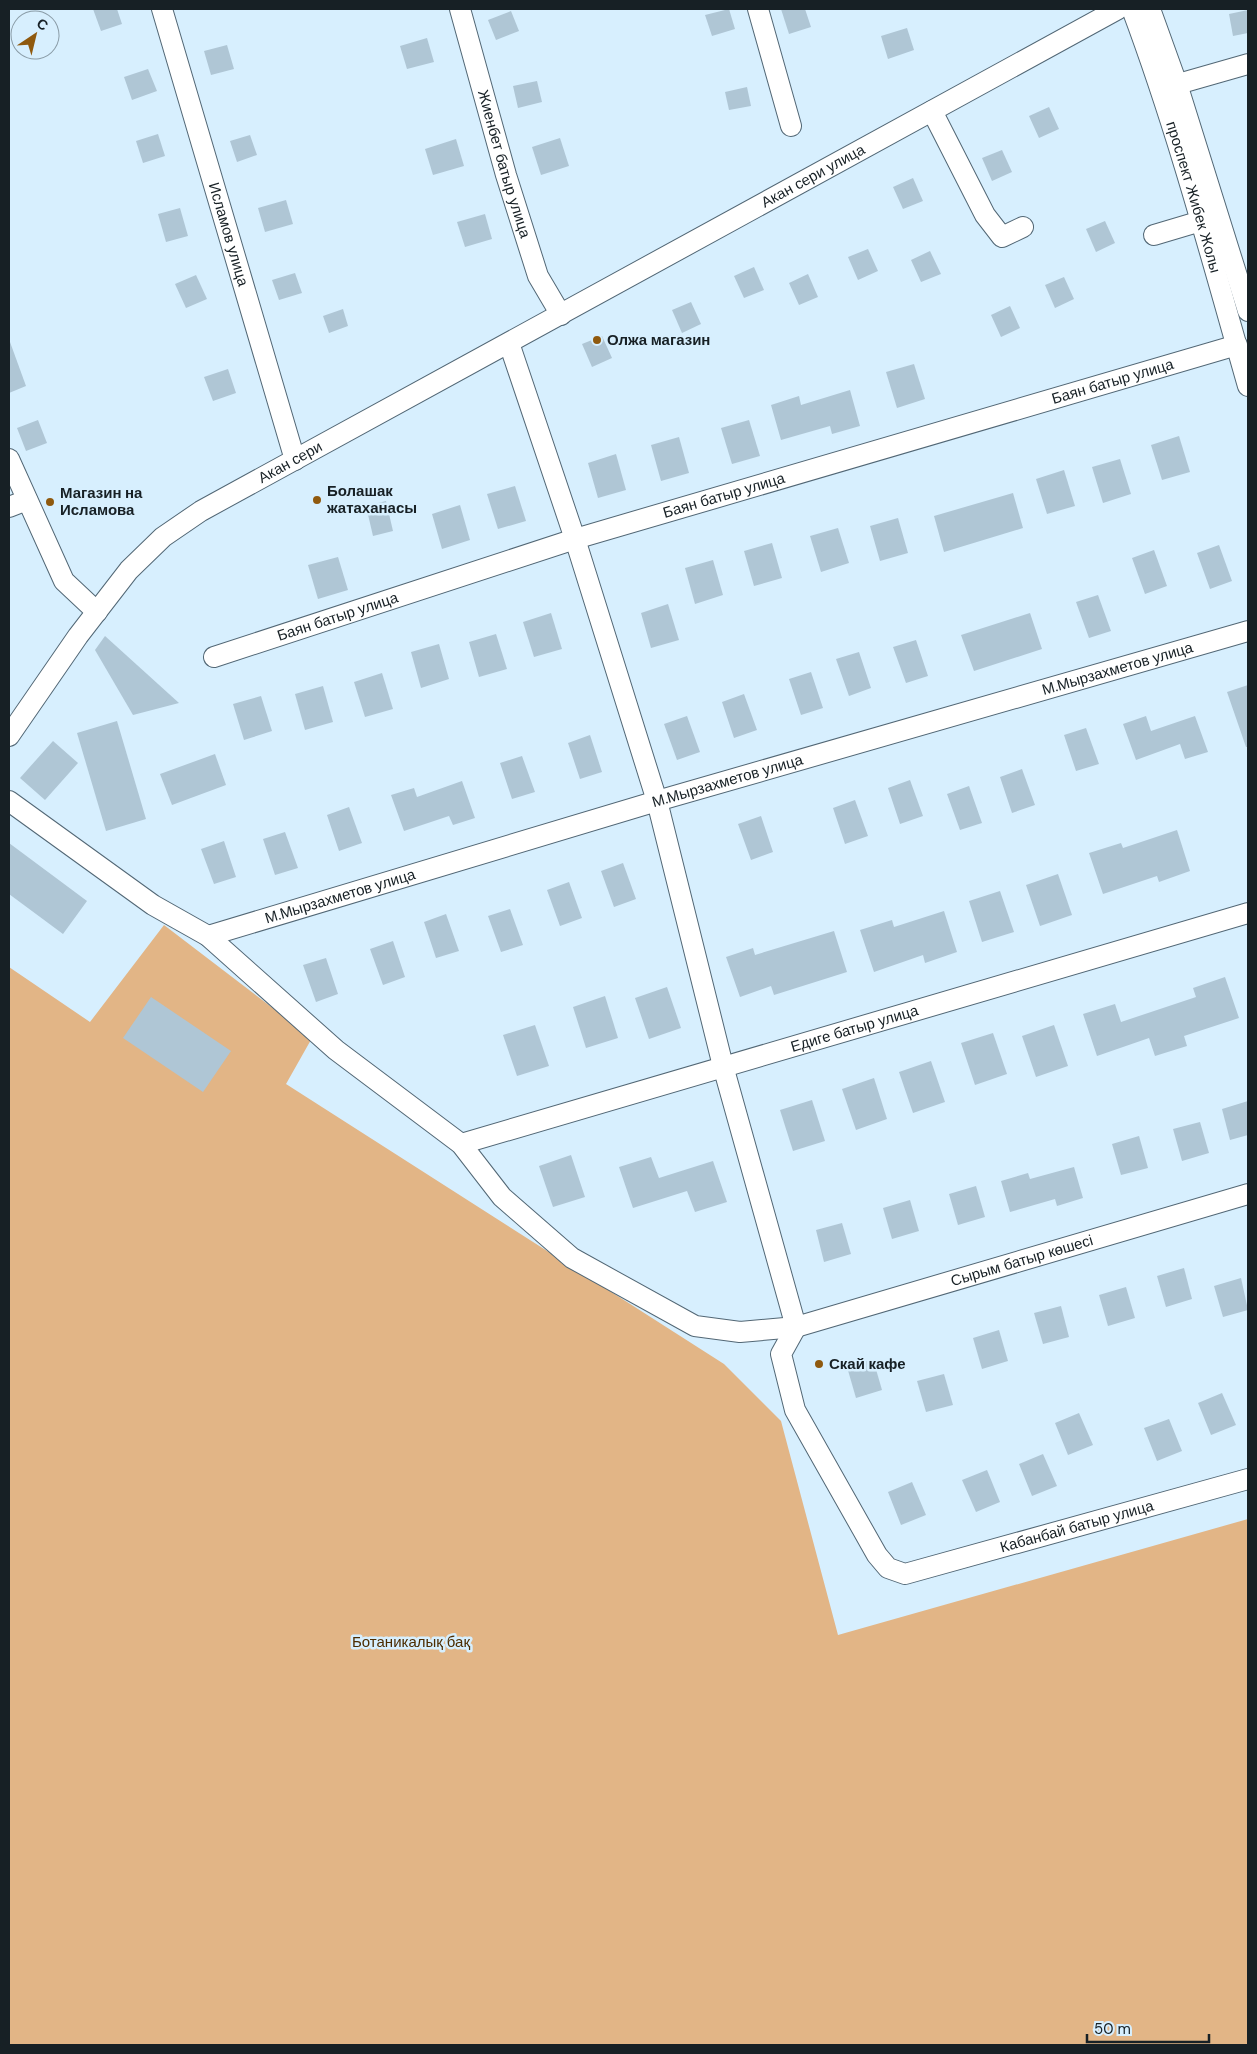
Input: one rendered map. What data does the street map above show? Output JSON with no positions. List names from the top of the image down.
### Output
{
  "streets": {
    "street": [
      "Жиенбет батыр улица",
      "Акан сери улица",
      "проспект Жибек Жолы",
      "Исламов улица",
      "Баян батыр улица",
      "Акан сери",
      "М.Мырзахметов улица",
      "Едиге батыр улица",
      "Сырым батыр көшесі",
      "Кабанбай батыр улица"
    ]
  },
  "crossings": [
    ["Жиенбет батыр улица", "Акан сери улица"],
    ["Акан сери улица", "Акан сери"],
    ["проспект Жибек Жолы", "Баян батыр улица"],
    ["Исламов улица", "Акан сери"],
    ["М.Мырзахметов улица", "Сырым батыр көшесі"],
    ["Едиге батыр улица", "Сырым батыр көшесі"],
    ["Сырым батыр көшесі", "Кабанбай батыр улица"]
  ],
  "parks": ["Ботаникалық бақ"],
  "places": [
    "Олжа магазин",
    "Болашак жатаханасы",
    "Магазин на Исламова",
    "Скай кафе"
  ],
  "scale_bar": "50 m",
  "north": "top right"
}
